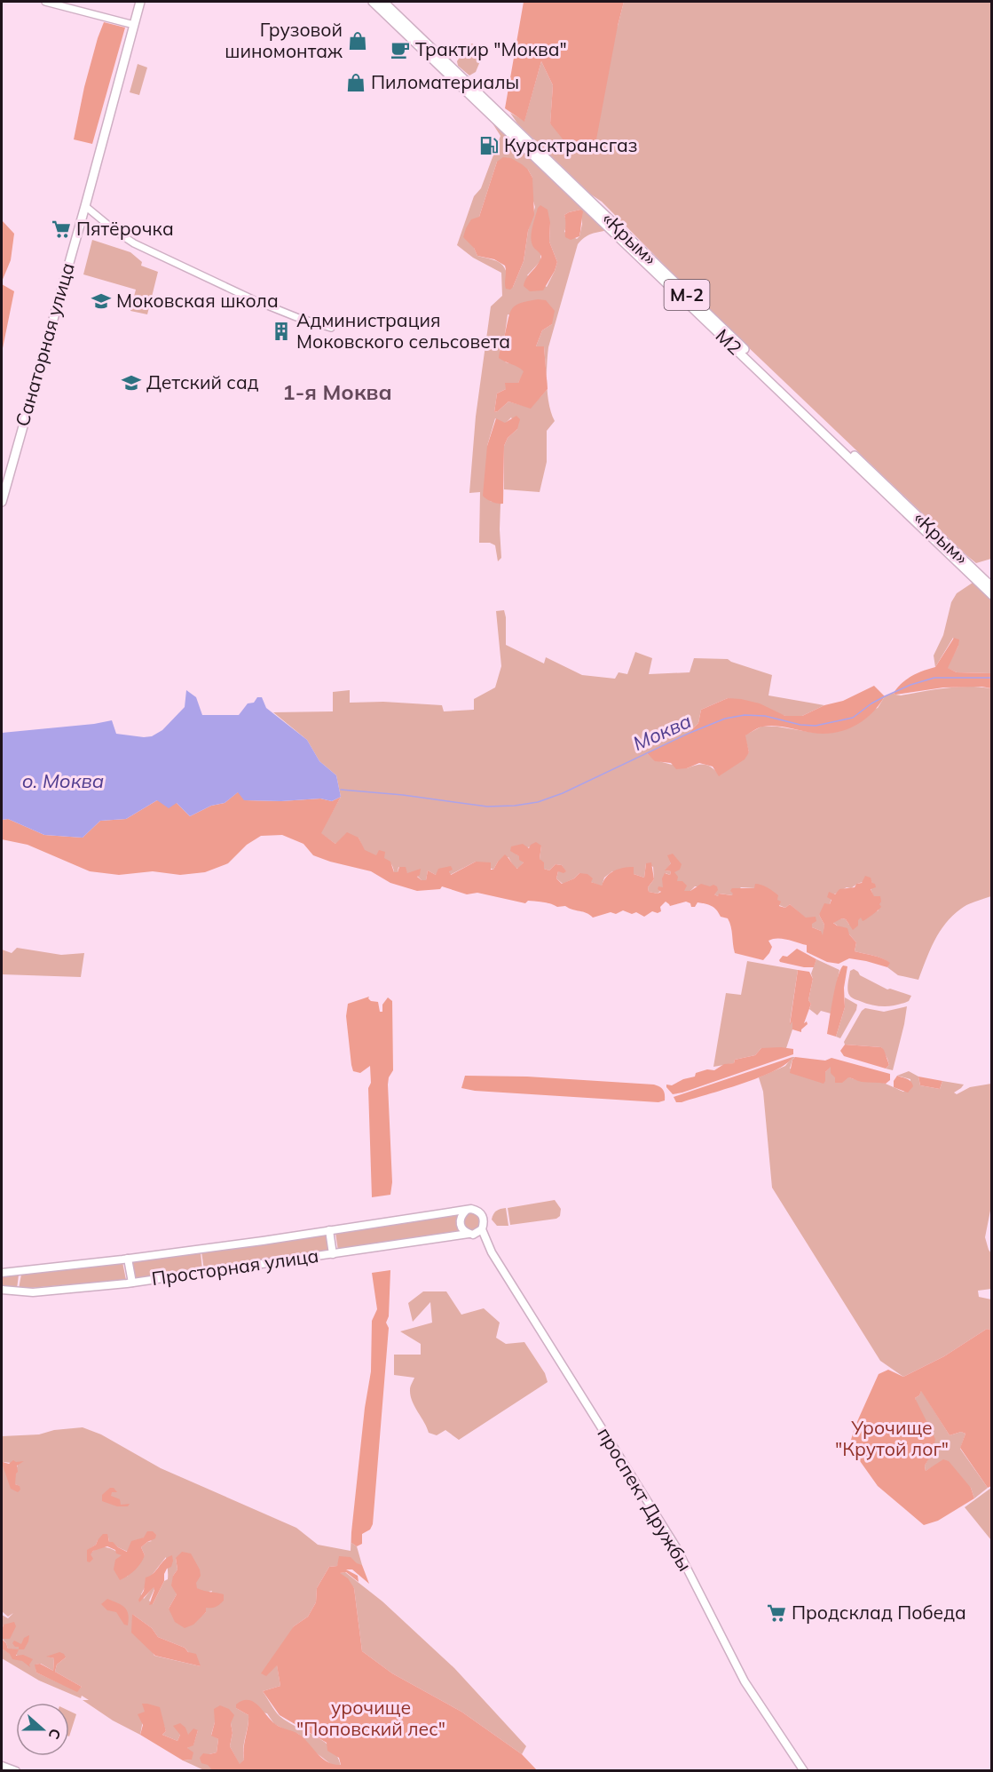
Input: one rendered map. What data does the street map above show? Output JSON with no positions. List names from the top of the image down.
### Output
{
  "streets": {
    "main road": [
      "«Крым»",
      "М-2",
      "М2",
      "Санаторная улица",
      "Просторная улица",
      "проспект Дружбы"
    ]
  },
  "crossings": [
    ["Просторная улица", "проспект Дружбы"]
  ],
  "districts": ["1-я Моква"],
  "water": ["Моква", "о. Моква"],
  "parks": ["Урочище \"Крутой лог\"", "урочище \"Поповский лес\""],
  "places": {
    "shop": ["Грузовой шиномонтаж", "Пиломатериалы"],
    "cafe": ["Трактир \"Моква\""],
    "fuel station": ["Курсктрансгаз"],
    "supermarket": ["Пятёрочка", "Продсклад Победа"],
    "school or university": ["Моковская школа", "Детский сад"],
    "building": ["Администрация Моковского сельсовета"]
  },
  "north": "right"
}
